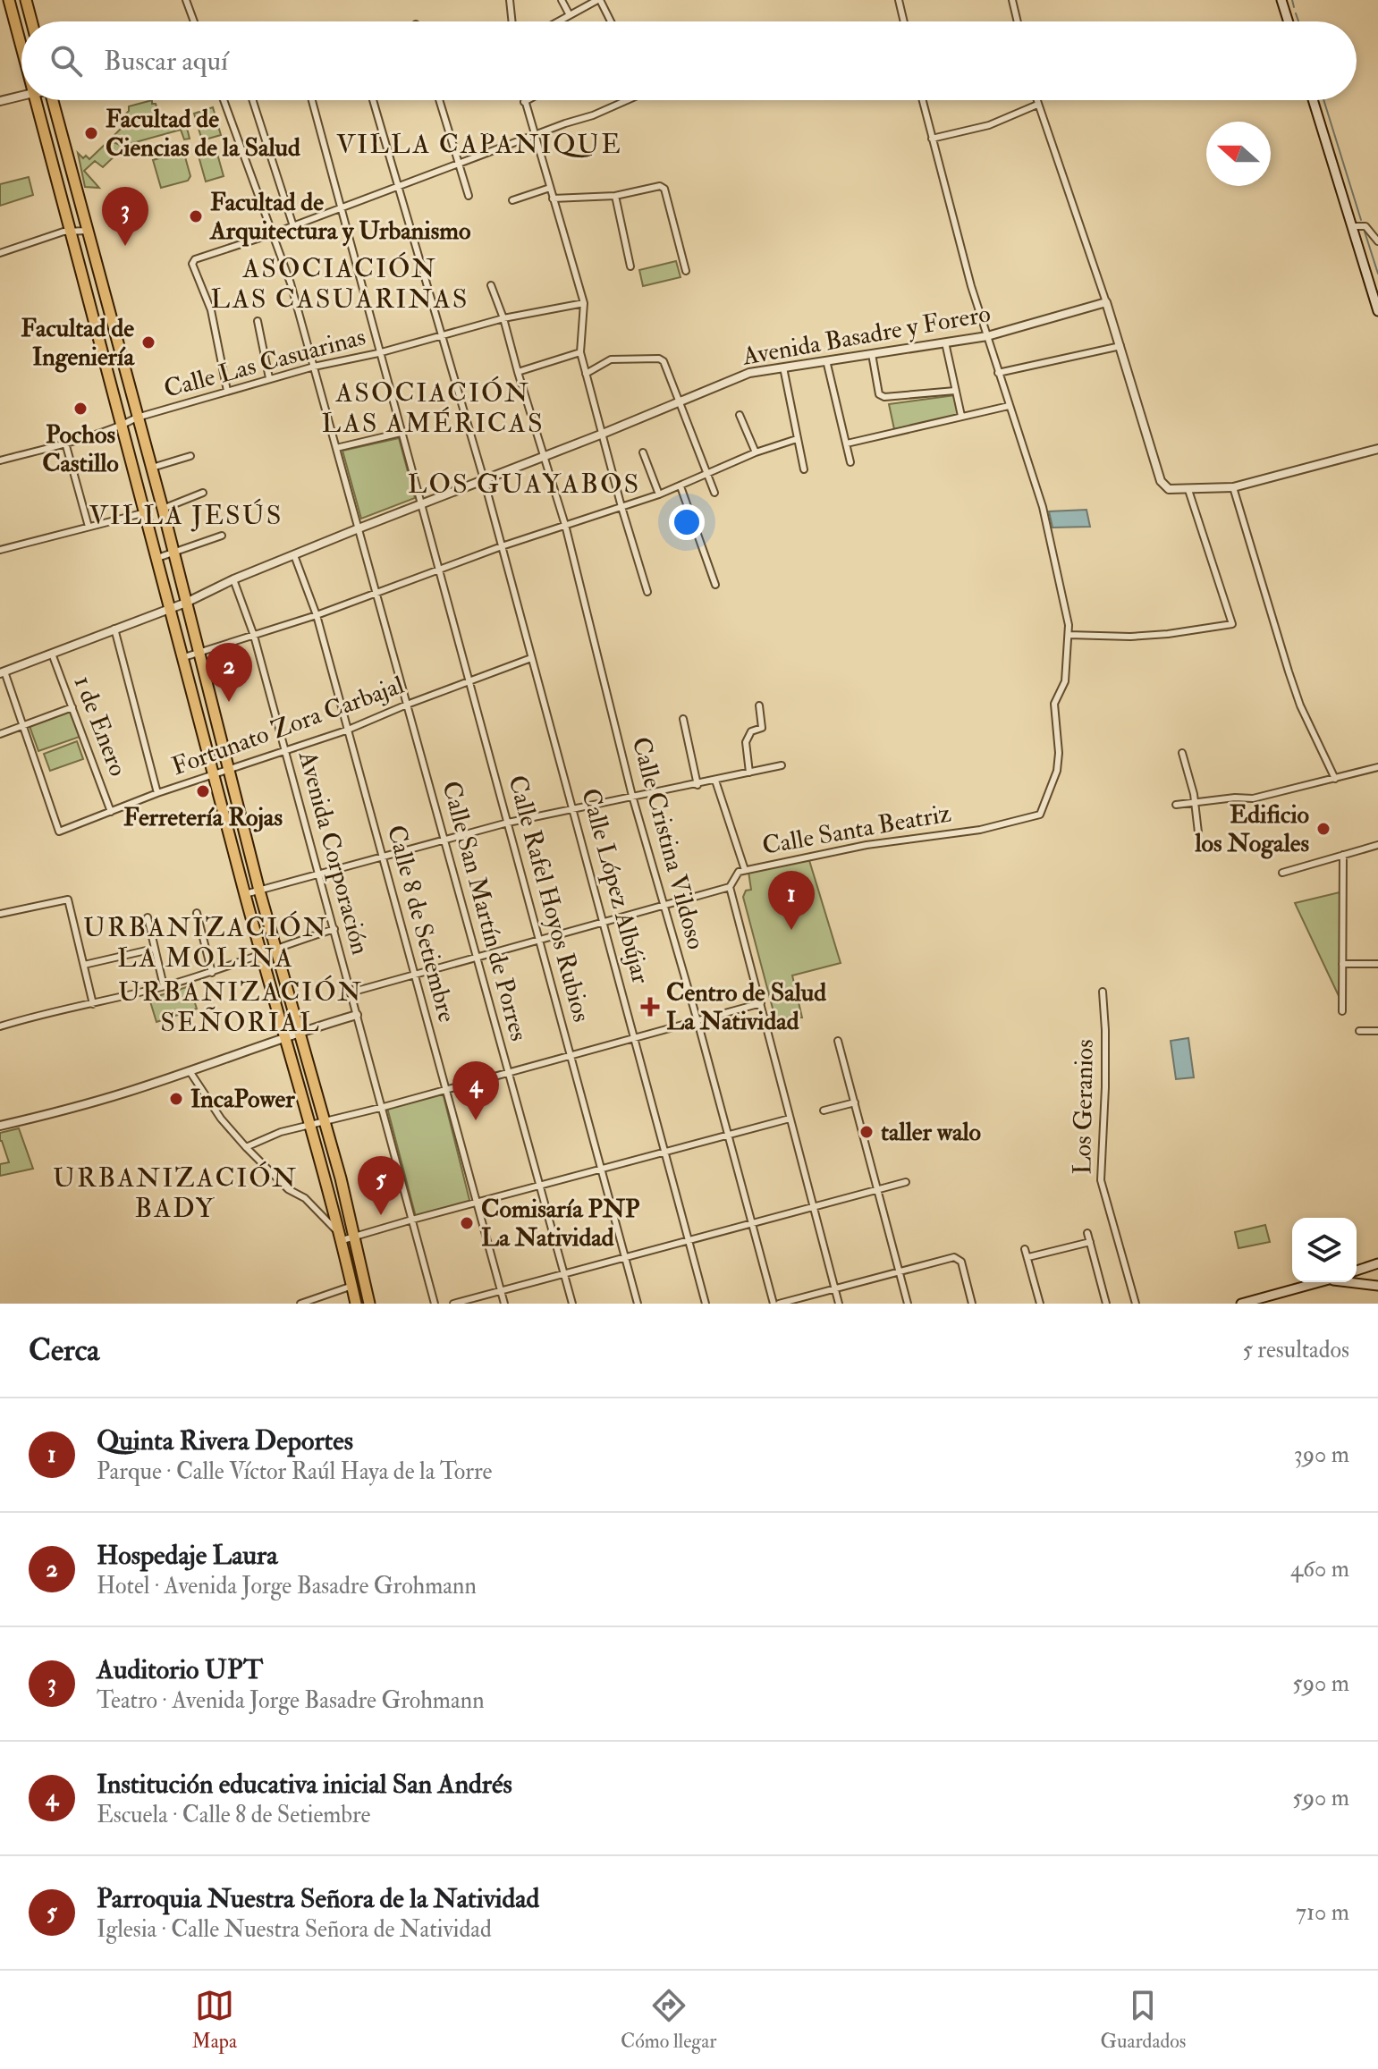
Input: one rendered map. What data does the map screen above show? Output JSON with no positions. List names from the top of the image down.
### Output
{
  "streets": {
    "street": [
      "Avenida Basadre y Forero",
      "Calle Las Casuarinas",
      "1 de Enero",
      "Fortunato Zora Carbajal",
      "Calle Santa Beatriz",
      "Calle Cristina Vildoso",
      "Avenida Corporación",
      "Calle López Albújar",
      "Calle Rafel Hoyos Rubios",
      "Calle San Martín de Porres",
      "Calle 8 de Setiembre",
      "Los Geranios"
    ]
  },
  "crossings": [
    ["Avenida Basadre y Forero", "1 de Enero"],
    ["Avenida Basadre y Forero", "Calle Cristina Vildoso"],
    ["Avenida Basadre y Forero", "Avenida Corporación"],
    ["Avenida Basadre y Forero", "Calle López Albújar"],
    ["Avenida Basadre y Forero", "Calle Rafel Hoyos Rubios"],
    ["Avenida Basadre y Forero", "Calle San Martín de Porres"],
    ["Avenida Basadre y Forero", "Calle 8 de Setiembre"],
    ["Calle Las Casuarinas", "Calle Cristina Vildoso"],
    ["Calle Las Casuarinas", "Calle López Albújar"],
    ["Calle Las Casuarinas", "Calle Rafel Hoyos Rubios"],
    ["Calle Las Casuarinas", "Calle San Martín de Porres"],
    ["1 de Enero", "Fortunato Zora Carbajal"],
    ["Fortunato Zora Carbajal", "Avenida Corporación"],
    ["Fortunato Zora Carbajal", "Calle López Albújar"],
    ["Fortunato Zora Carbajal", "Calle Rafel Hoyos Rubios"],
    ["Fortunato Zora Carbajal", "Calle San Martín de Porres"],
    ["Fortunato Zora Carbajal", "Calle 8 de Setiembre"]
  ],
  "districts": [
    "VILLA CAPANIQUE",
    "ASOCIACIÓN LAS CASUARINAS",
    "ASOCIACIÓN LAS AMÉRICAS",
    "LOS GUAYABOS",
    "VILLA JESÚS",
    "URBANIZACIÓN LA MOLINA",
    "URBANIZACIÓN SEÑORIAL",
    "URBANIZACIÓN BADY"
  ],
  "places": {
    "other": [
      "Facultad de Ciencias de la Salud",
      "Facultad de Arquitectura y Urbanismo",
      "Facultad de Ingeniería",
      "Pochos Castillo",
      "Ferretería Rojas",
      "Edificio los Nogales",
      "IncaPower",
      "taller walo",
      "Comisaría PNP La Natividad"
    ],
    "health": ["Centro de Salud La Natividad"]
  },
  "north": "left",
  "page": {
    "search": "Buscar aquí",
    "pins": [
      "3",
      "2",
      "1",
      "4",
      "5"
    ],
    "heading": ["Cerca", "5 resultados"],
    "list": [
      {
        "mark": "1",
        "name": "Quinta Rivera Deportes",
        "note": "Parque · Calle Víctor Raúl Haya de la Torre",
        "value": "390 m"
      },
      {
        "mark": "2",
        "name": "Hospedaje Laura",
        "note": "Hotel · Avenida Jorge Basadre Grohmann",
        "value": "460 m"
      },
      {
        "mark": "3",
        "name": "Auditorio UPT",
        "note": "Teatro · Avenida Jorge Basadre Grohmann",
        "value": "590 m"
      },
      {
        "mark": "4",
        "name": "Institución educativa inicial San Andrés",
        "note": "Escuela · Calle 8 de Setiembre",
        "value": "590 m"
      },
      {
        "mark": "5",
        "name": "Parroquia Nuestra Señora de la Natividad",
        "note": "Iglesia · Calle Nuestra Señora de Natividad",
        "value": "710 m"
      }
    ],
    "nav": ["Mapa", "Cómo llegar", "Guardados"]
  }
}
